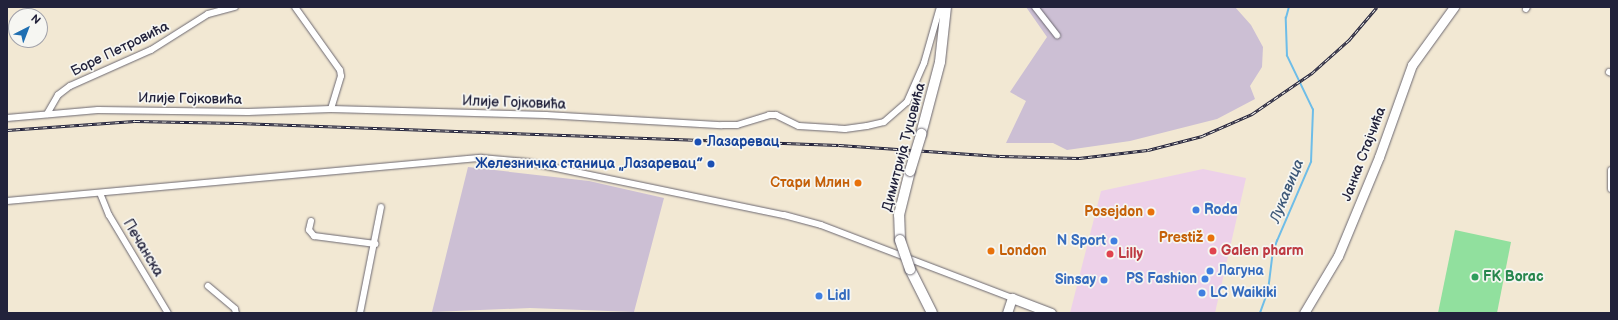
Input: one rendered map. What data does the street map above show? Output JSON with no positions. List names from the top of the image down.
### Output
{
  "streets": {
    "main road": ["Димитрија Туцовића"],
    "street": [
      "Боре Петровића",
      "Илије Гојковића",
      "Јанка Стајчића",
      "Печанска"
    ]
  },
  "crossings": [
    ["Боре Петровића", "Илије Гојковића"]
  ],
  "water": ["Лукавица"],
  "places": [
    "Лазаревац",
    "Железничка станица „Лазаревац”",
    "Стари Млин",
    "Roda",
    "Posejdon",
    "Prestiž",
    "N Sport",
    "London",
    "Galen pharm",
    "Lilly",
    "Лагуна",
    "FK Borac",
    "PS Fashion",
    "Sinsay",
    "LC Waikiki",
    "Lidl"
  ],
  "north": "top right"
}
